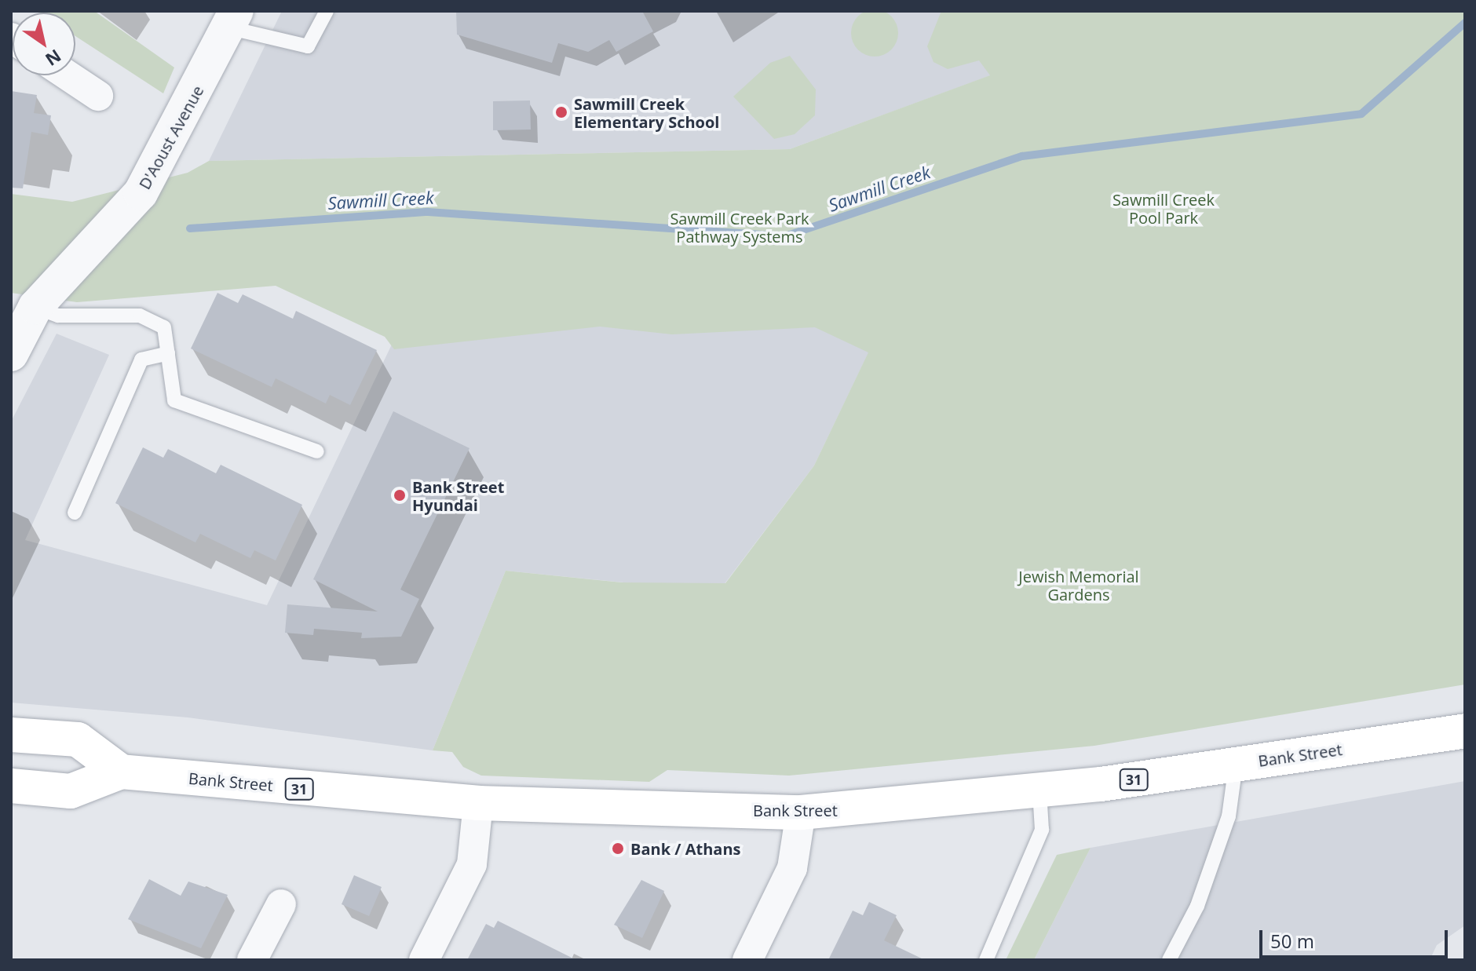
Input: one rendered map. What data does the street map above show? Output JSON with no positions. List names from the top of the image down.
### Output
{
  "streets": {
    "main road": ["Bank Street", "31"],
    "street": ["D'Aoust Avenue"]
  },
  "water": ["Sawmill Creek"],
  "parks": ["Sawmill Creek Pool Park", "Sawmill Creek Park Pathway Systems", "Jewish Memorial Gardens"],
  "places": ["Sawmill Creek Elementary School", "Bank Street Hyundai", "Bank / Athans"],
  "scale_bar": "50 m",
  "north": "bottom right"
}
